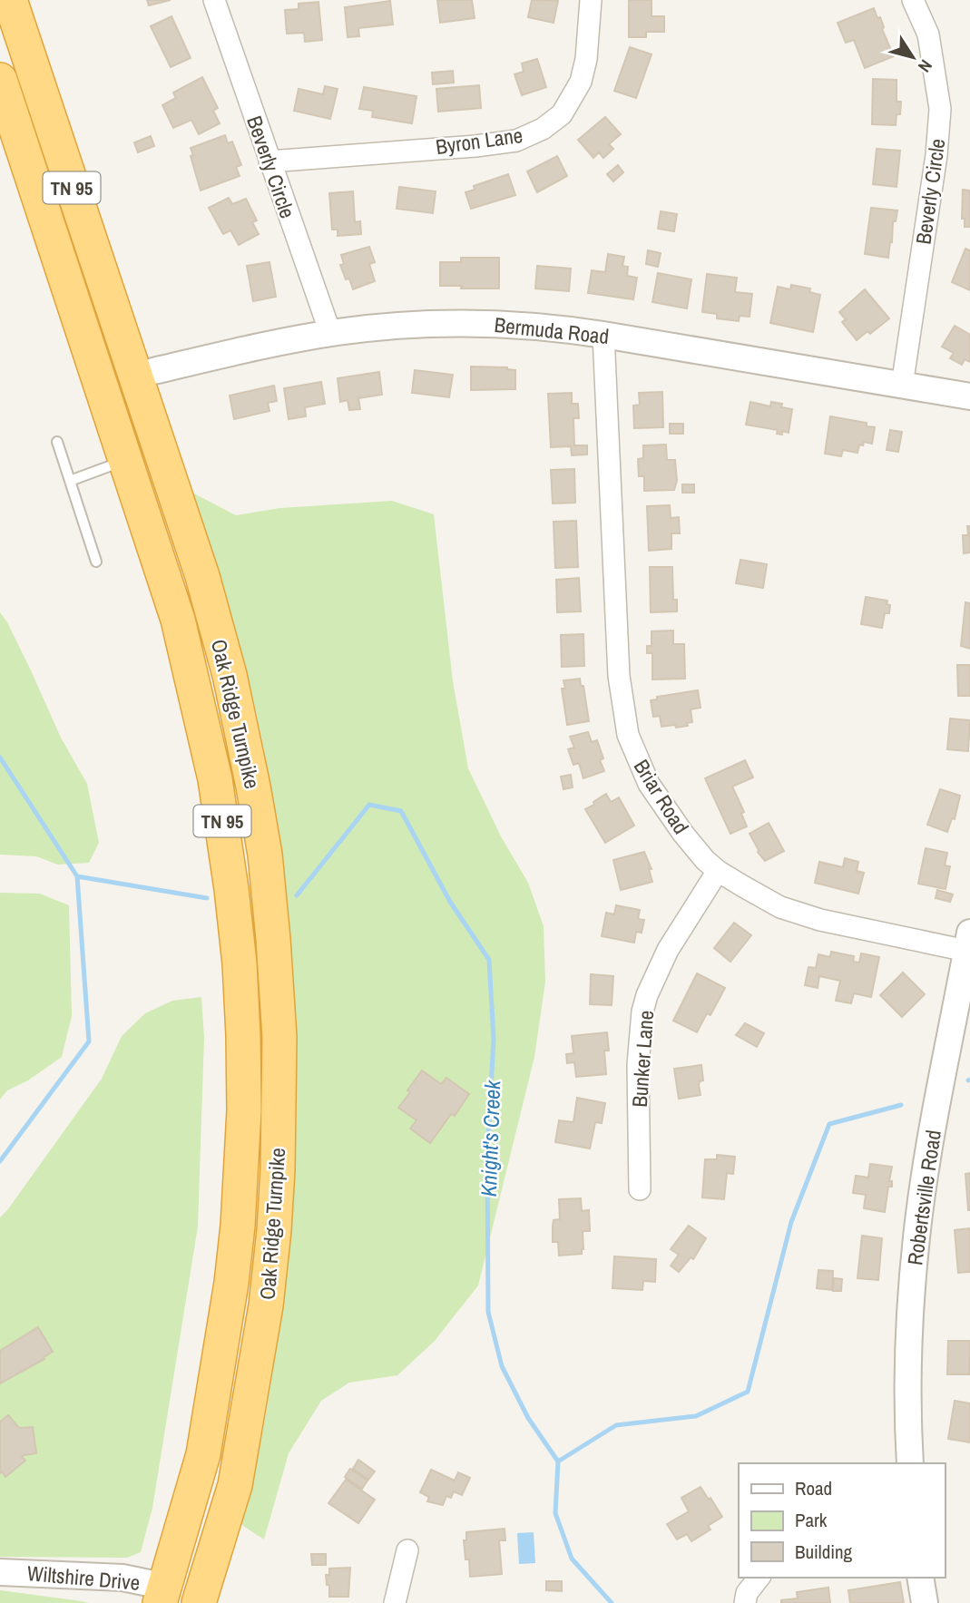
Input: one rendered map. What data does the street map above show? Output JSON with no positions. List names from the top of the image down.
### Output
{
  "streets": {
    "highway": ["TN 95", "Oak Ridge Turnpike"],
    "street": [
      "Byron Lane",
      "Beverly Circle",
      "Bermuda Road",
      "Briar Road",
      "Bunker Lane",
      "Robertsville Road",
      "Wiltshire Drive"
    ]
  },
  "crossings": [
    ["Byron Lane", "Beverly Circle"],
    ["Beverly Circle", "Bermuda Road"],
    ["Bermuda Road", "Oak Ridge Turnpike"],
    ["Bermuda Road", "Briar Road"],
    ["Oak Ridge Turnpike", "Wiltshire Drive"],
    ["Briar Road", "Bunker Lane"],
    ["Briar Road", "Robertsville Road"]
  ],
  "water": ["Knight's Creek"],
  "legend": ["Road", "Park", "Building"],
  "north": "bottom right"
}
